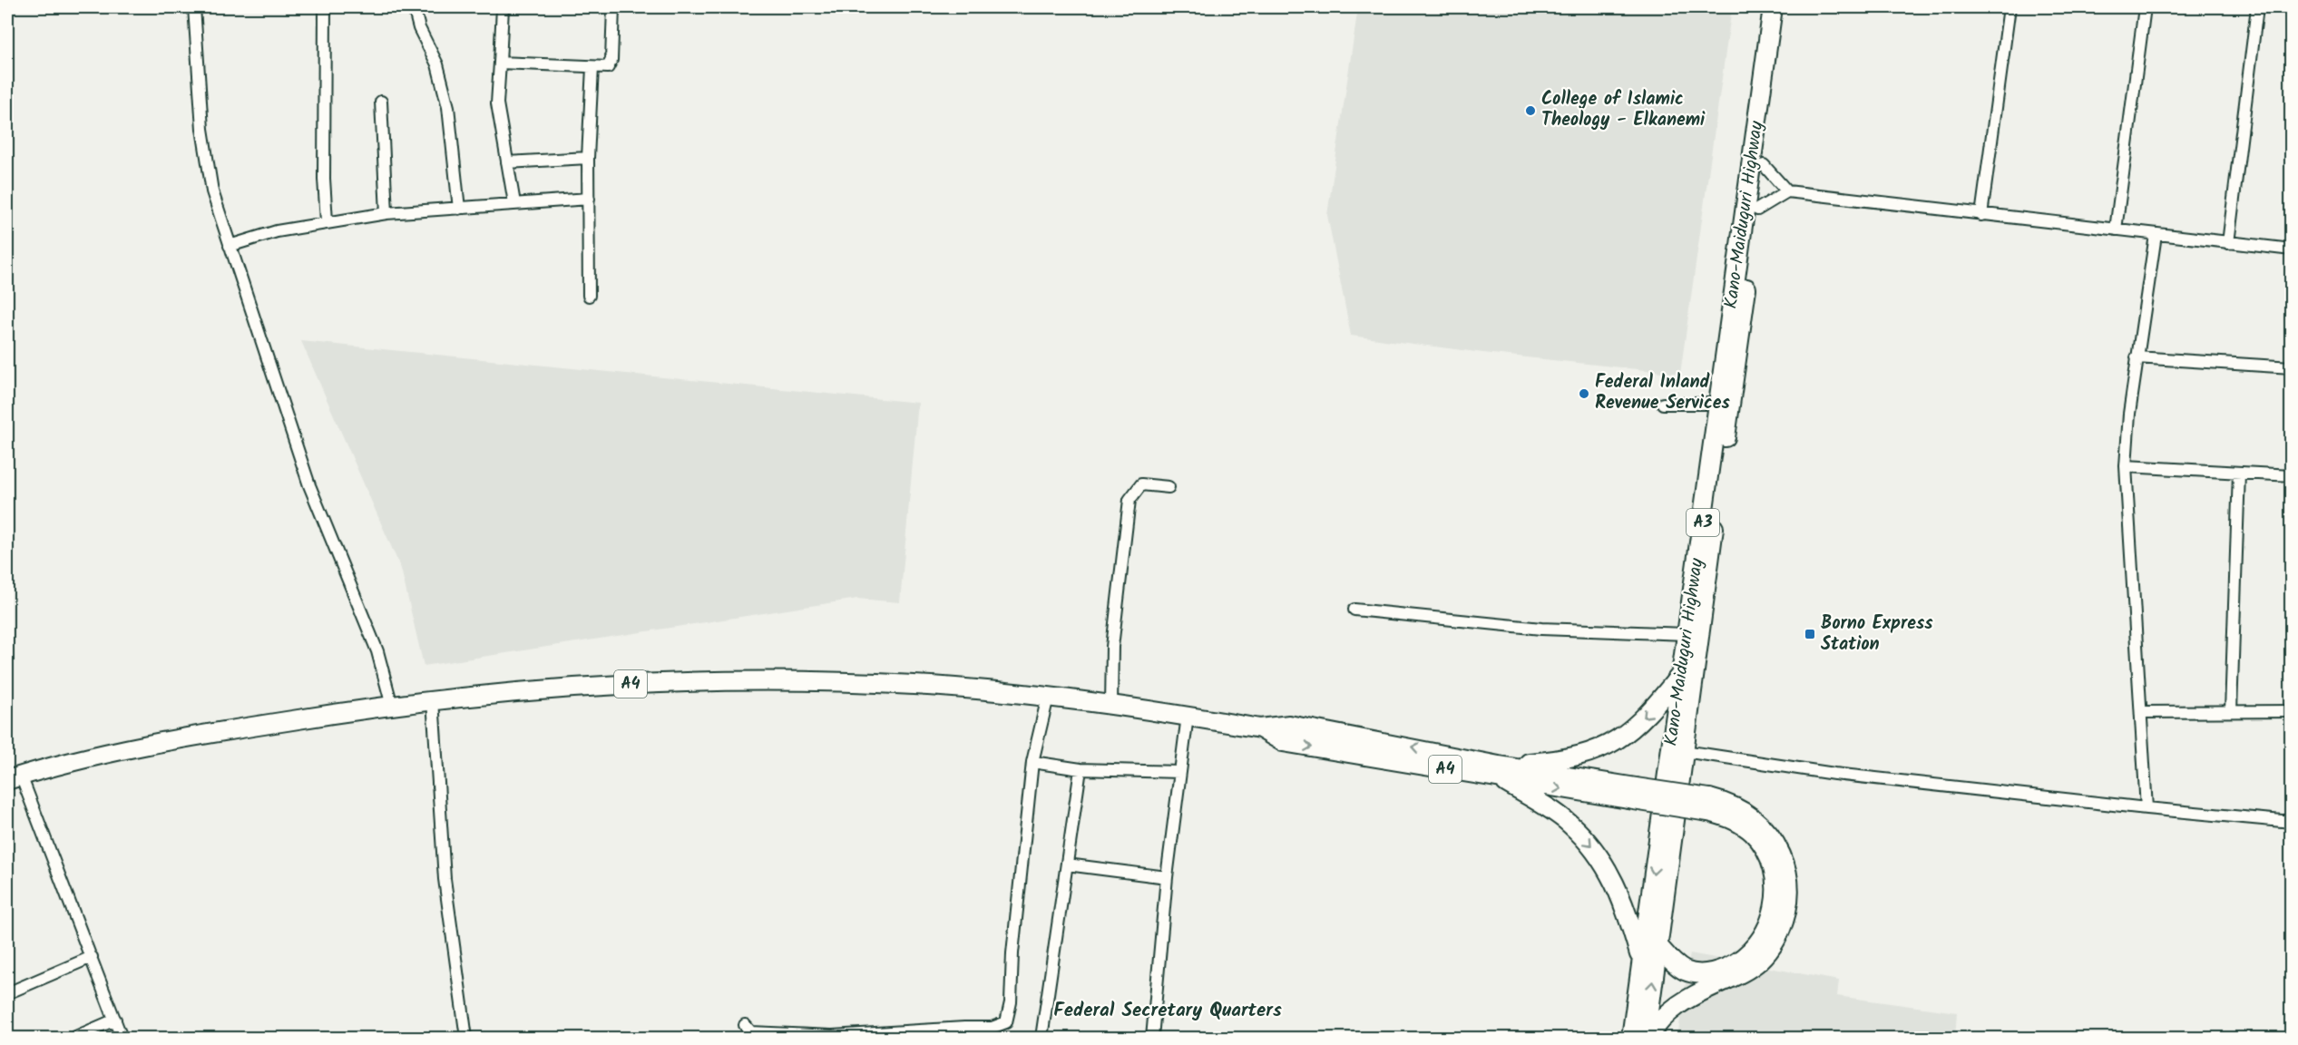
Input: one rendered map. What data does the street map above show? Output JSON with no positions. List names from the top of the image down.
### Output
{
  "streets": {
    "highway": ["Kano-Maiduguri Highway", "A3", "A4"]
  },
  "crossings": [
    ["Kano-Maiduguri Highway", "A4"]
  ],
  "districts": ["Federal Secretary Quarters"],
  "places": {
    "other": ["College of Islamic Theology - Elkanemi", "Federal Inland Revenue Services"],
    "transit": ["Borno Express Station"]
  }
}
